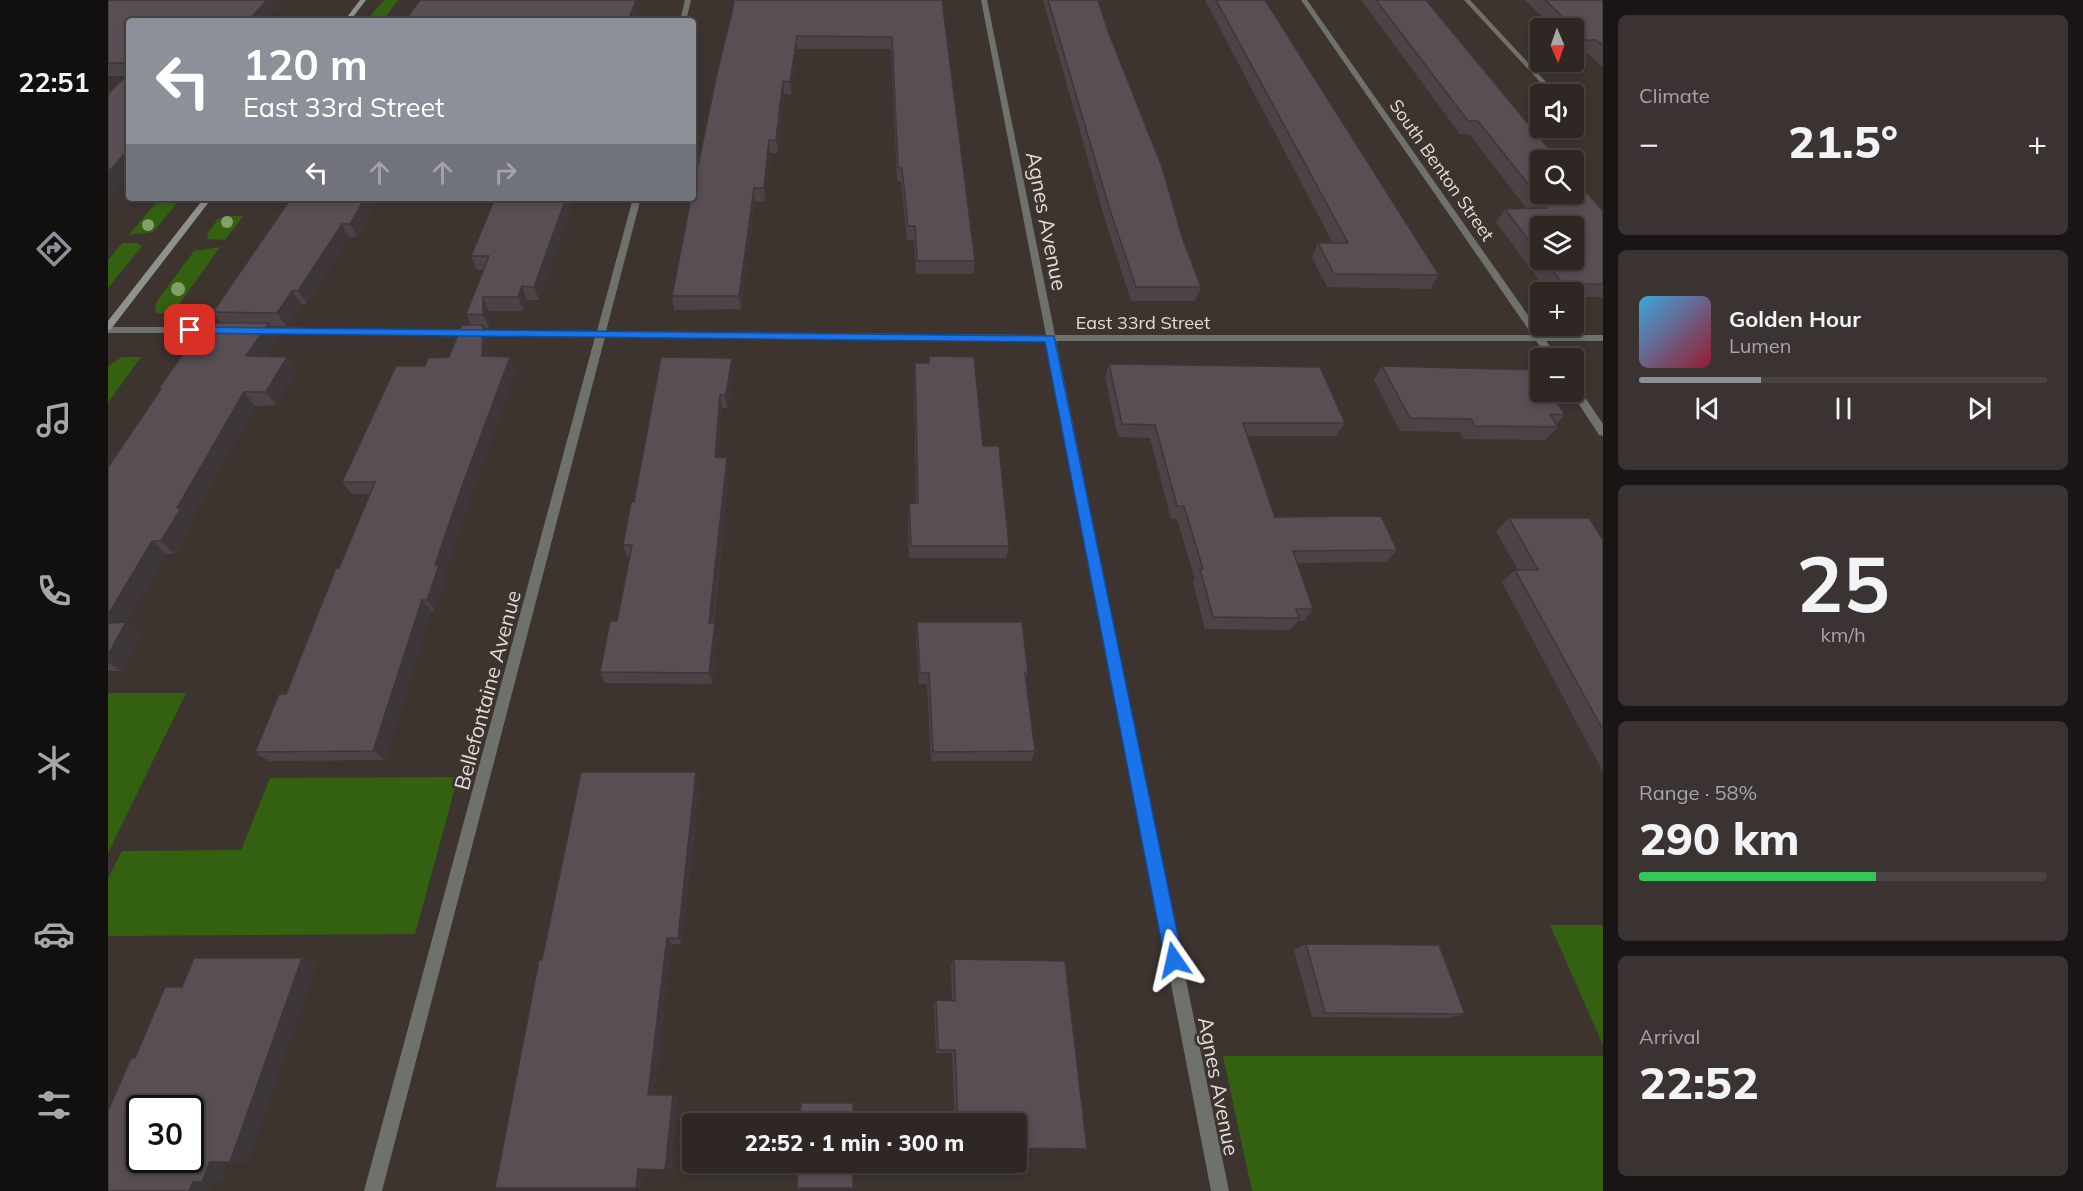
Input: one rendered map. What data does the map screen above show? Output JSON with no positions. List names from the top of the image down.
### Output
{
  "streets": {
    "street": [
      "South Benton Street",
      "Agnes Avenue",
      "East 33rd Street",
      "Bellefontaine Avenue"
    ]
  },
  "crossings": [
    ["South Benton Street", "East 33rd Street"],
    ["Agnes Avenue", "East 33rd Street"],
    ["East 33rd Street", "Bellefontaine Avenue"]
  ],
  "north": "bottom",
  "page": {
    "tabs": "22:51",
    "tile": [
      "Climate",
      ["25", "km/h"],
      ["Range · 58%", "290 km"],
      ["Arrival", "22:52"]
    ],
    "map_buttons": ["+", "−"],
    "turn": ["120 m", "East 33rd Street"],
    "heat": ["−", "21.5°", "+"],
    "song": ["Golden Hour", "Lumen"],
    "limit": "30",
    "trip": "22:52 · 1 min · 300 m"
  }
}
